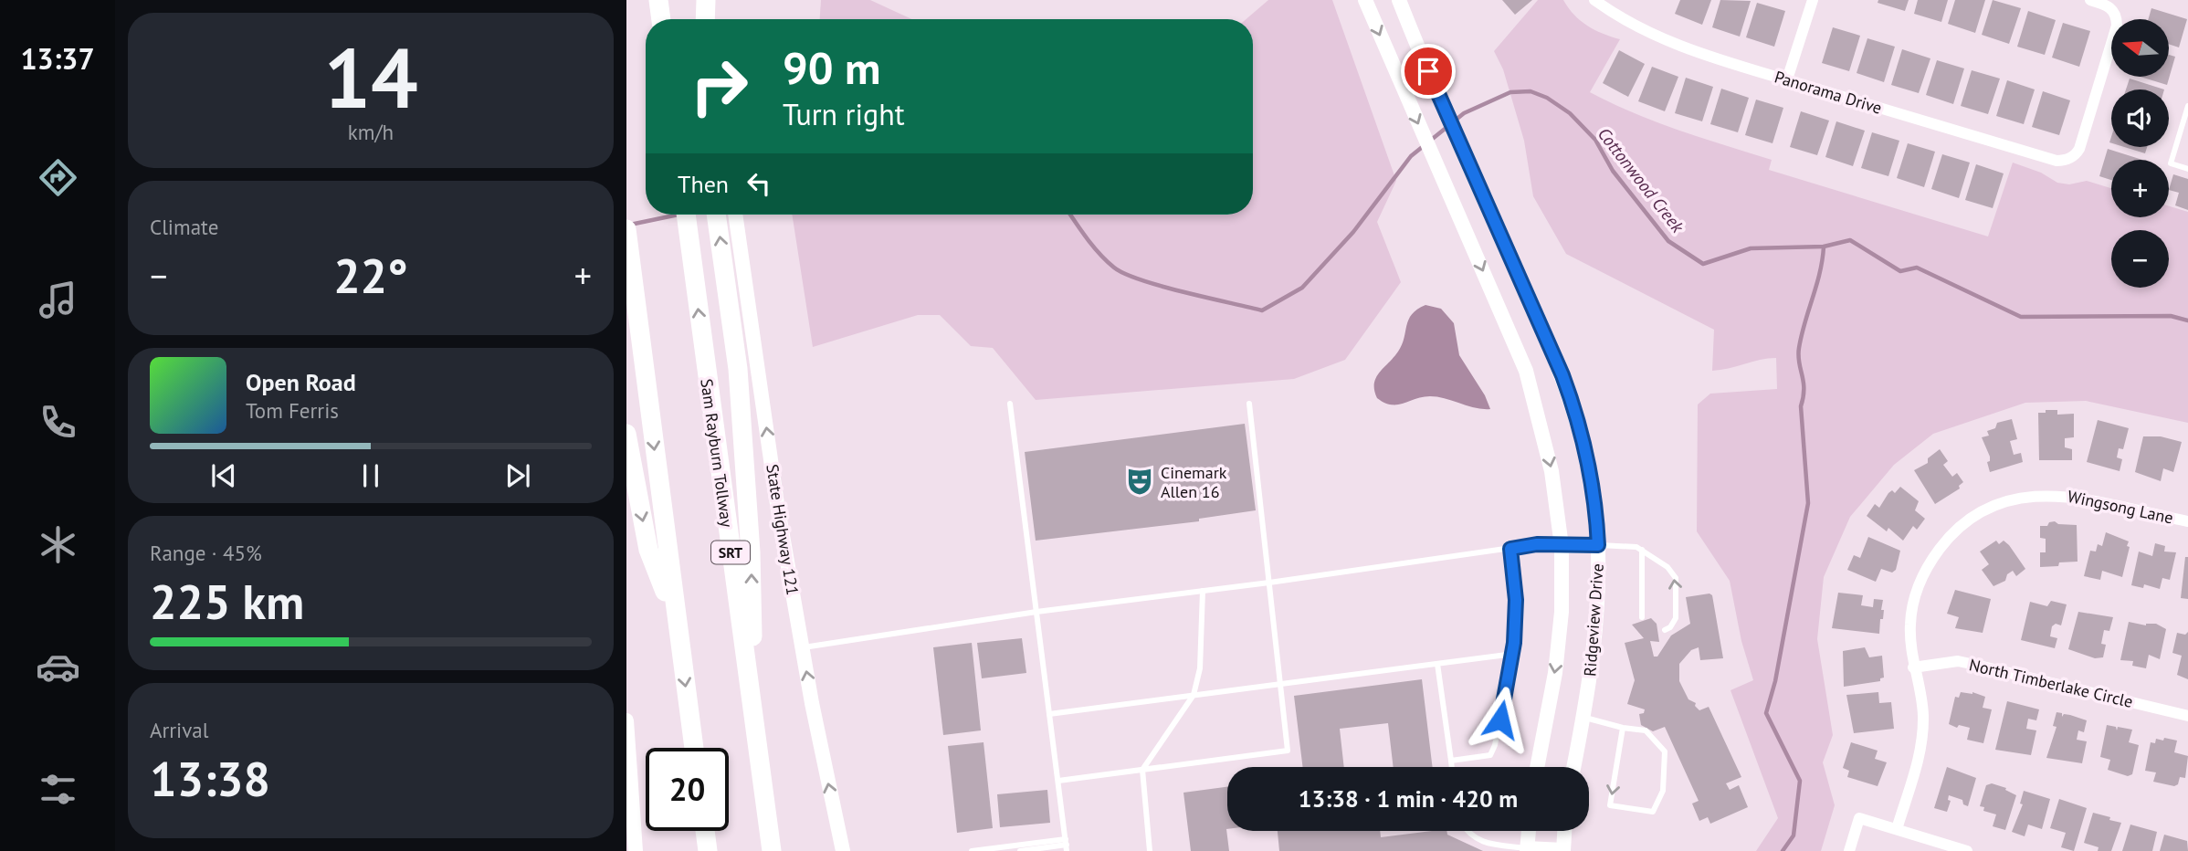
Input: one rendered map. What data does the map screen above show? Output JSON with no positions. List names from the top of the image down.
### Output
{
  "streets": {
    "highway": ["Sam Rayburn Tollway", "SRT"],
    "main road": ["State Highway 121", "Ridgeview Drive"],
    "street": ["Panorama Drive", "Wingsong Lane", "North Timberlake Circle"]
  },
  "crossings": [
    ["Wingsong Lane", "North Timberlake Circle"]
  ],
  "one_way": ["State Highway 121"],
  "water": ["Cottonwood Creek"],
  "places": {
    "theatre": ["Cinemark Allen 16"]
  },
  "north": "left",
  "page": {
    "tabs": "13:37",
    "tile": [
      ["14", "km/h"],
      "Climate",
      ["Range · 45%", "225 km"],
      ["Arrival", "13:38"]
    ],
    "map_buttons": ["+", "−"],
    "turn": ["90 m", "Turn right"],
    "then": "Then",
    "heat": ["−", "22°", "+"],
    "song": ["Open Road", "Tom Ferris"],
    "limit": "20",
    "trip": "13:38 · 1 min · 420 m"
  }
}
